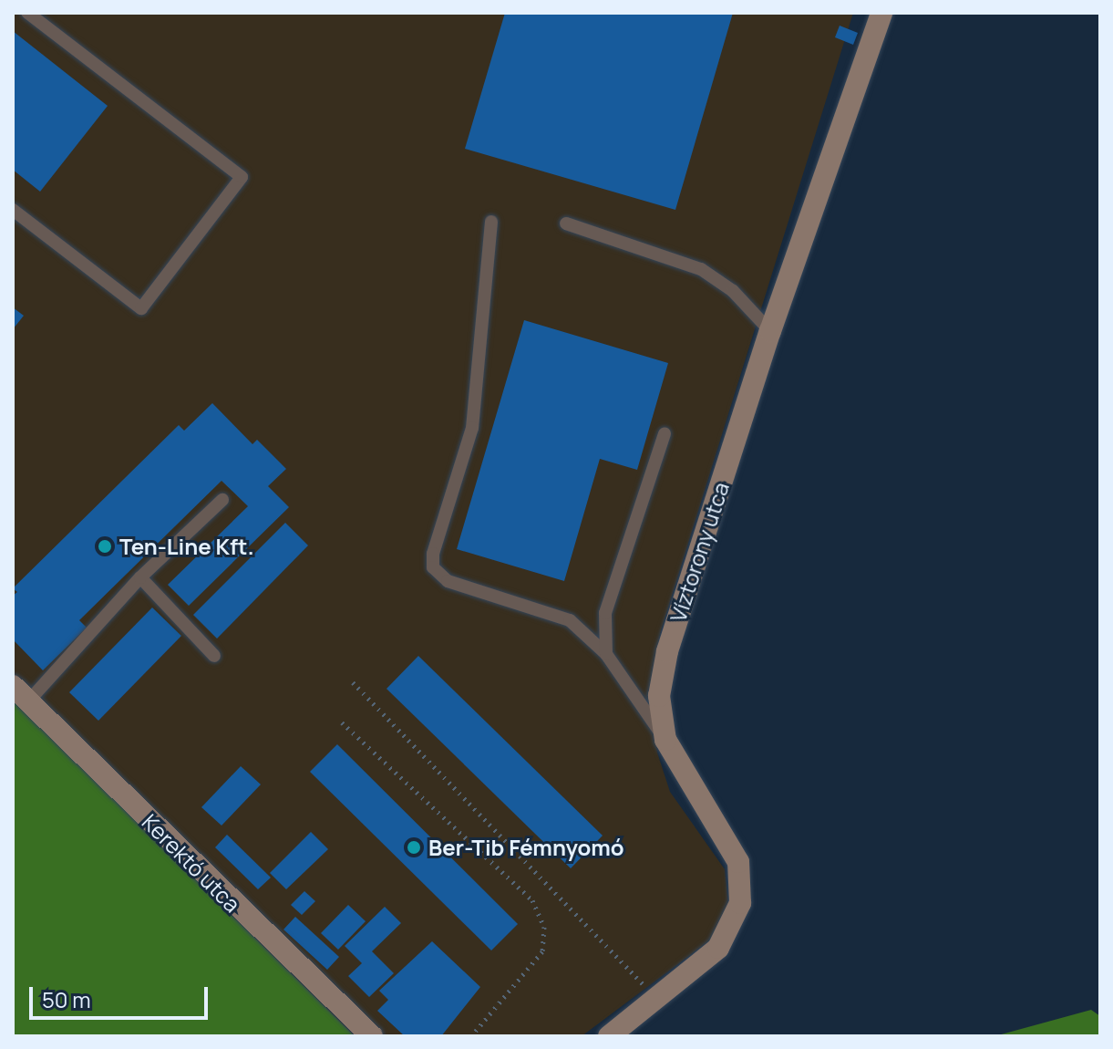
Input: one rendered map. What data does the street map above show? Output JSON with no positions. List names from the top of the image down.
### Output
{
  "streets": {
    "street": ["Víztorony utca", "Kerektó utca"]
  },
  "places": ["Ten-Line Kft.", "Ber-Tib Fémnyomó"],
  "scale_bar": "50 m"
}
